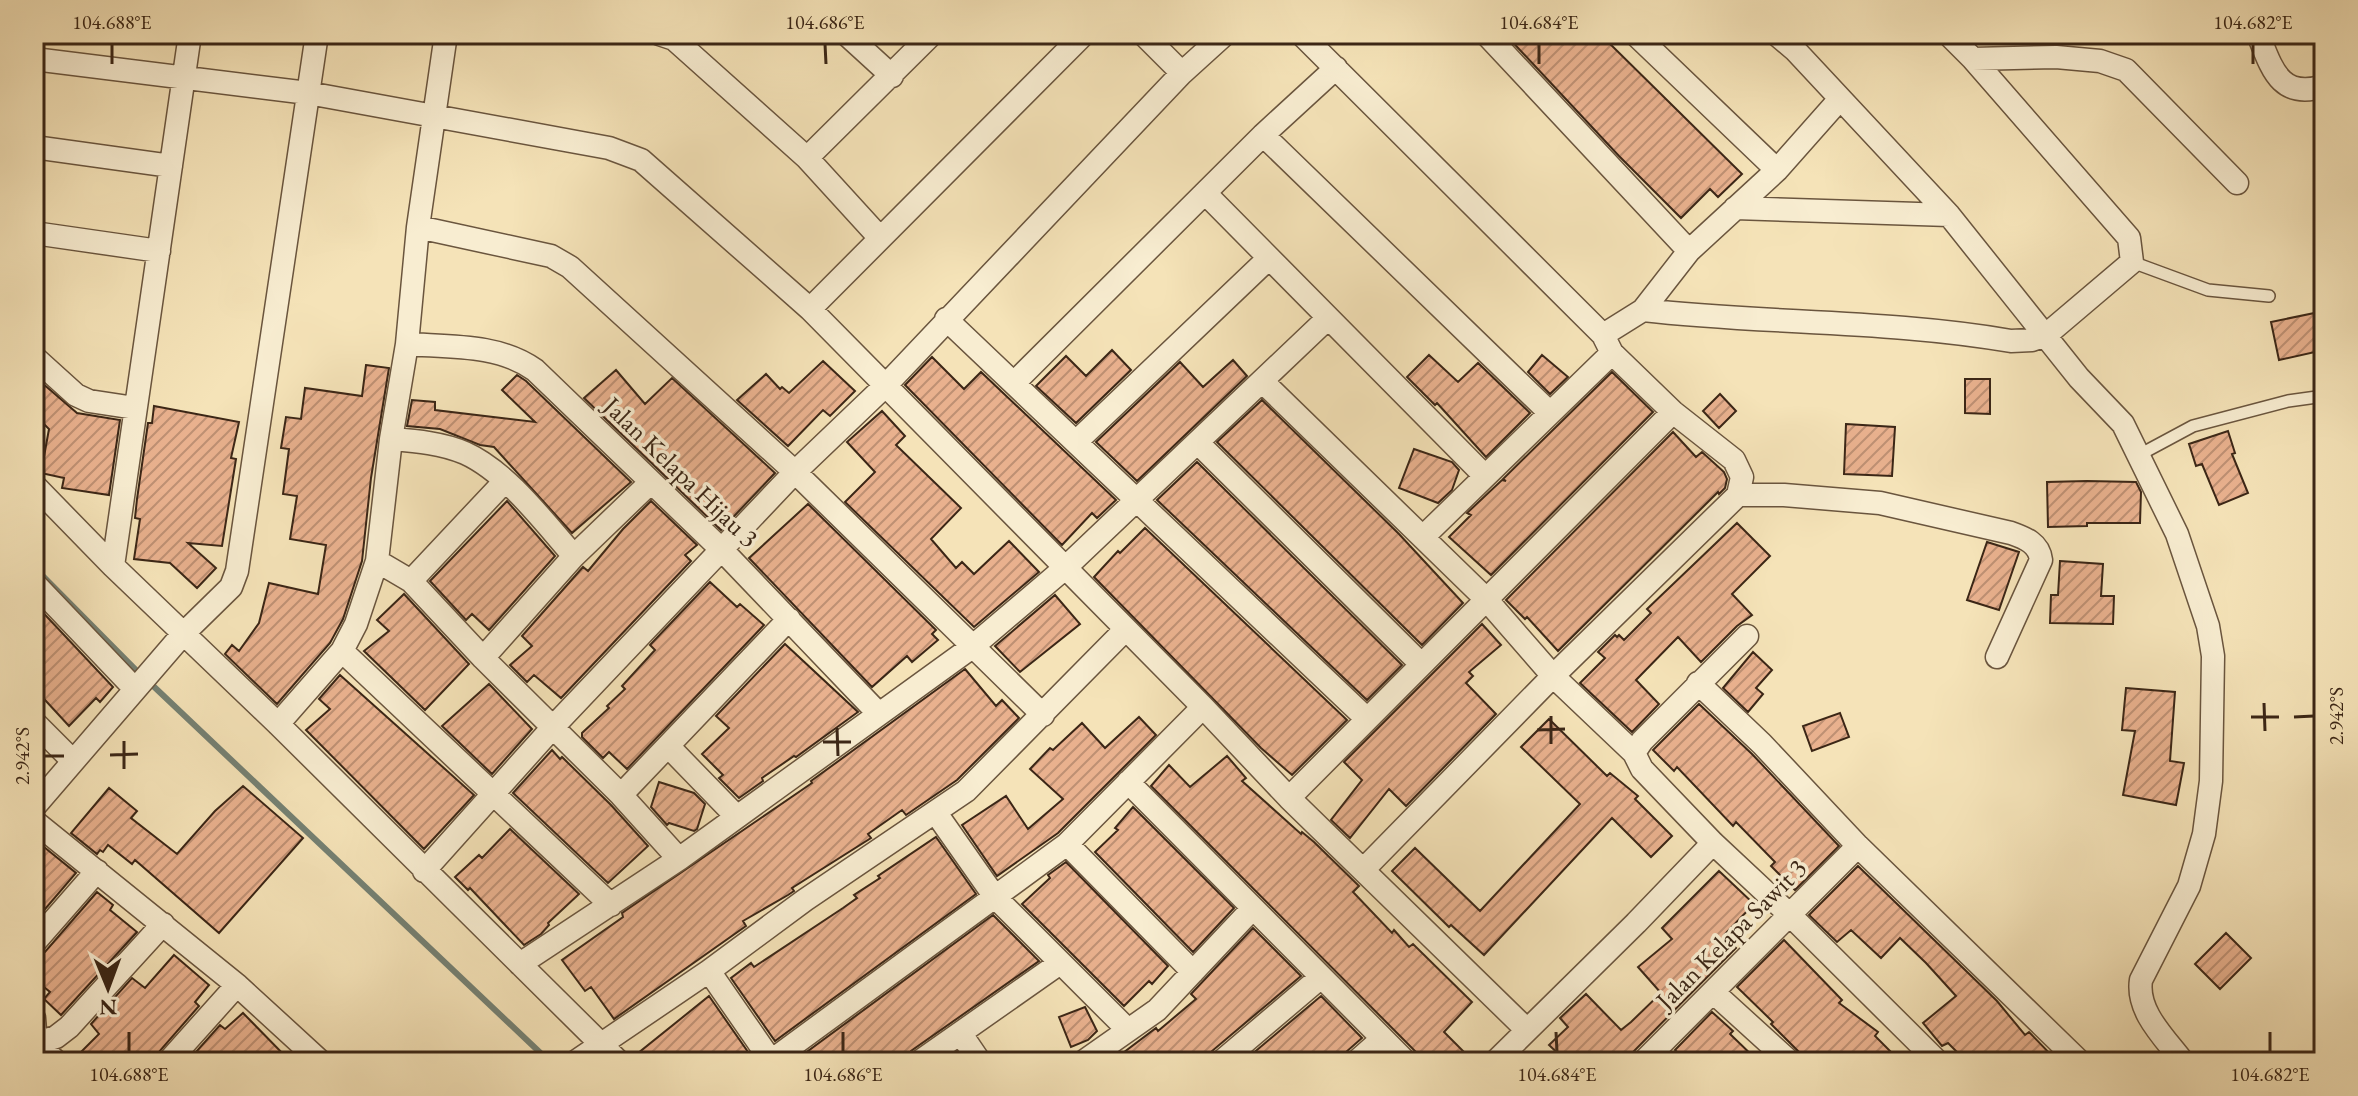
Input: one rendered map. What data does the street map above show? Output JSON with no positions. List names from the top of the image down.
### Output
{
  "streets": {
    "street": ["Jalan Kelapa Hijau 3", "Jalan Kelapa Sawit 3"]
  },
  "north": "bottom",
  "coordinates": [
    "104.688°E",
    "104.686°E",
    "104.684°E",
    "104.682°E",
    "2.942°S"
  ]
}
